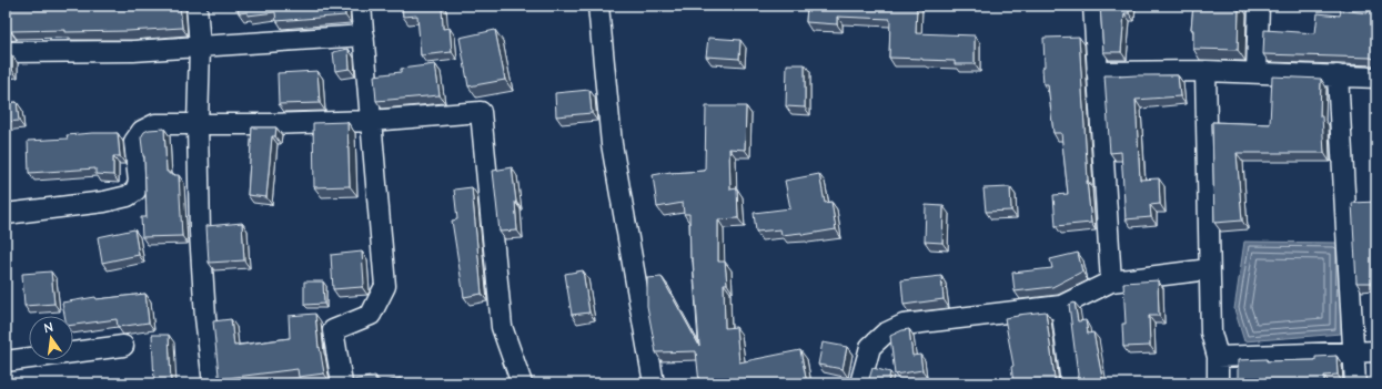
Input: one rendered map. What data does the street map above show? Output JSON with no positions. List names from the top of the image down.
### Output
{
  "north": "top"
}
